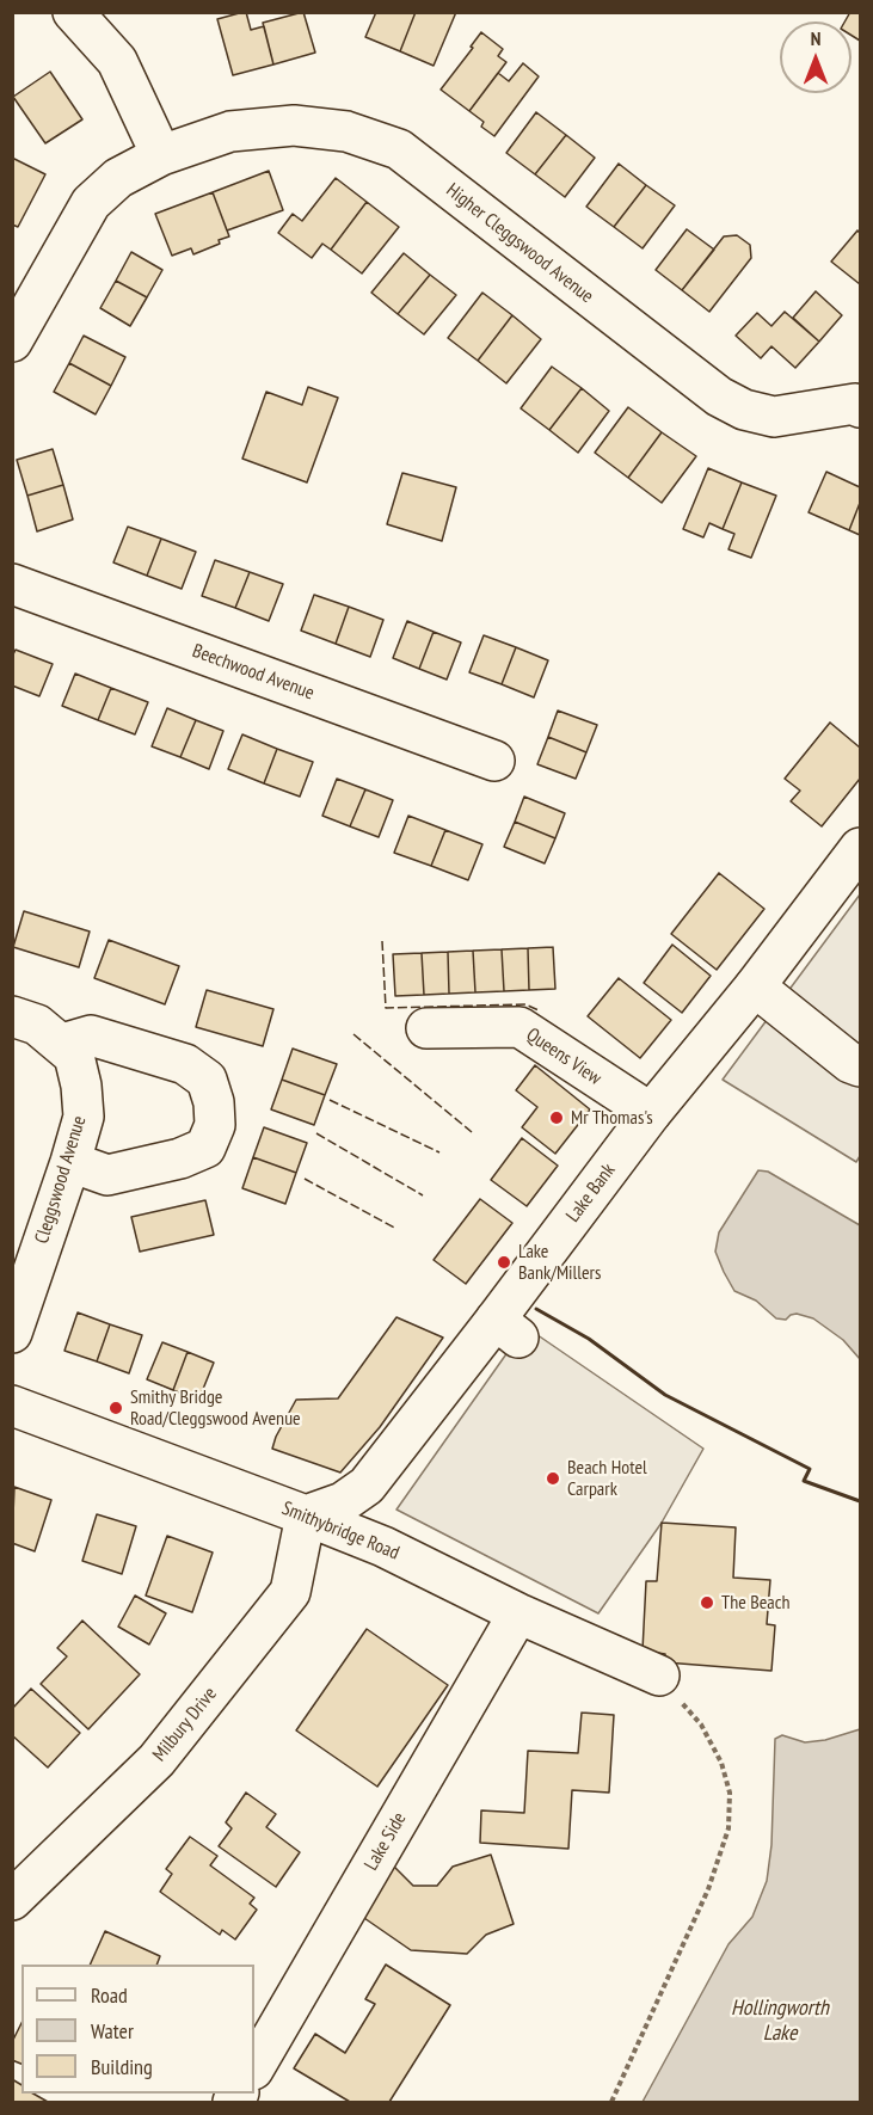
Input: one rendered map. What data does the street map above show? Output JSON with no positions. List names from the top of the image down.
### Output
{
  "streets": {
    "street": [
      "Higher Cleggswood Avenue",
      "Beechwood Avenue",
      "Queens View",
      "Cleggswood Avenue",
      "Lake Bank",
      "Smithybridge Road",
      "Milbury Drive",
      "Lake Side"
    ]
  },
  "crossings": [
    ["Queens View", "Lake Bank"],
    ["Lake Bank", "Smithybridge Road"],
    ["Lake Bank", "Milbury Drive"],
    ["Smithybridge Road", "Milbury Drive"],
    ["Smithybridge Road", "Lake Side"]
  ],
  "water": ["Hollingworth Lake"],
  "places": [
    "Mr Thomas's",
    "Lake Bank/Millers",
    "Smithy Bridge Road/Cleggswood Avenue",
    "Beach Hotel Carpark",
    "The Beach"
  ],
  "legend": ["Road", "Water", "Building"],
  "north": "top"
}
